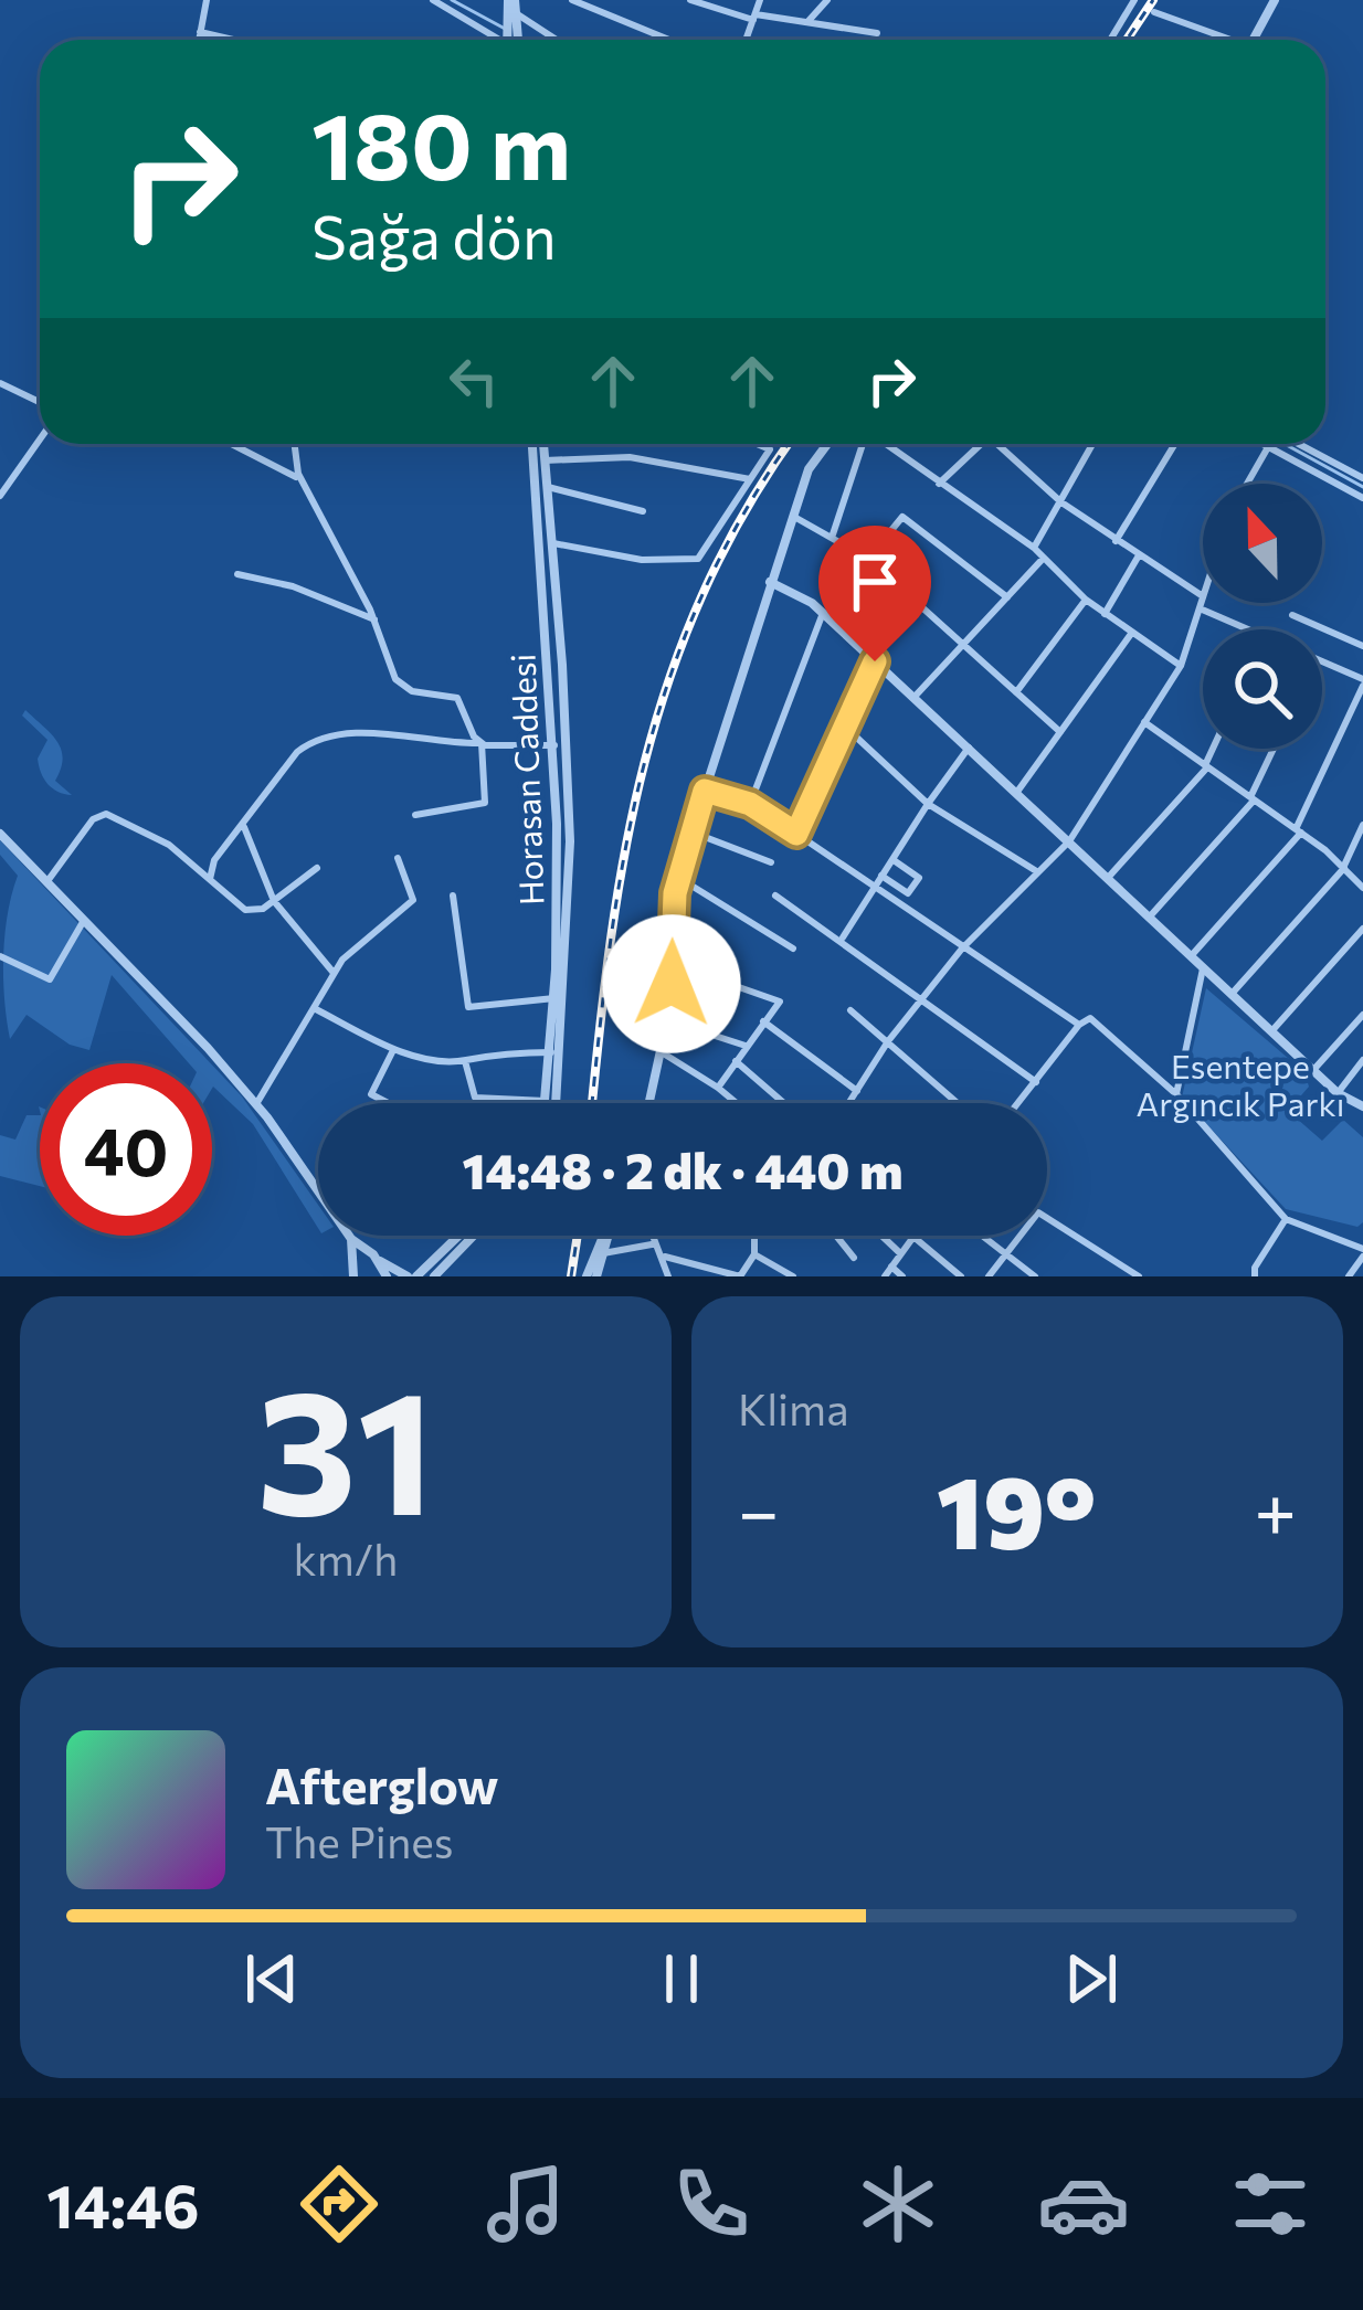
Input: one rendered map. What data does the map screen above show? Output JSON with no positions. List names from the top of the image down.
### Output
{
  "streets": {
    "street": ["Horasan Caddesi"]
  },
  "parks": ["Esentepe Argıncık Parkı"],
  "north": "top",
  "page": {
    "turn": ["180 m", "Sağa dön"],
    "limit": "40",
    "trip": "14:48 · 2 dk · 440 m",
    "tile": [
      ["31", "km/h"],
      "Klima"
    ],
    "heat": ["−", "19°", "+"],
    "song": ["Afterglow", "The Pines"],
    "tabs": "14:46"
  }
}
